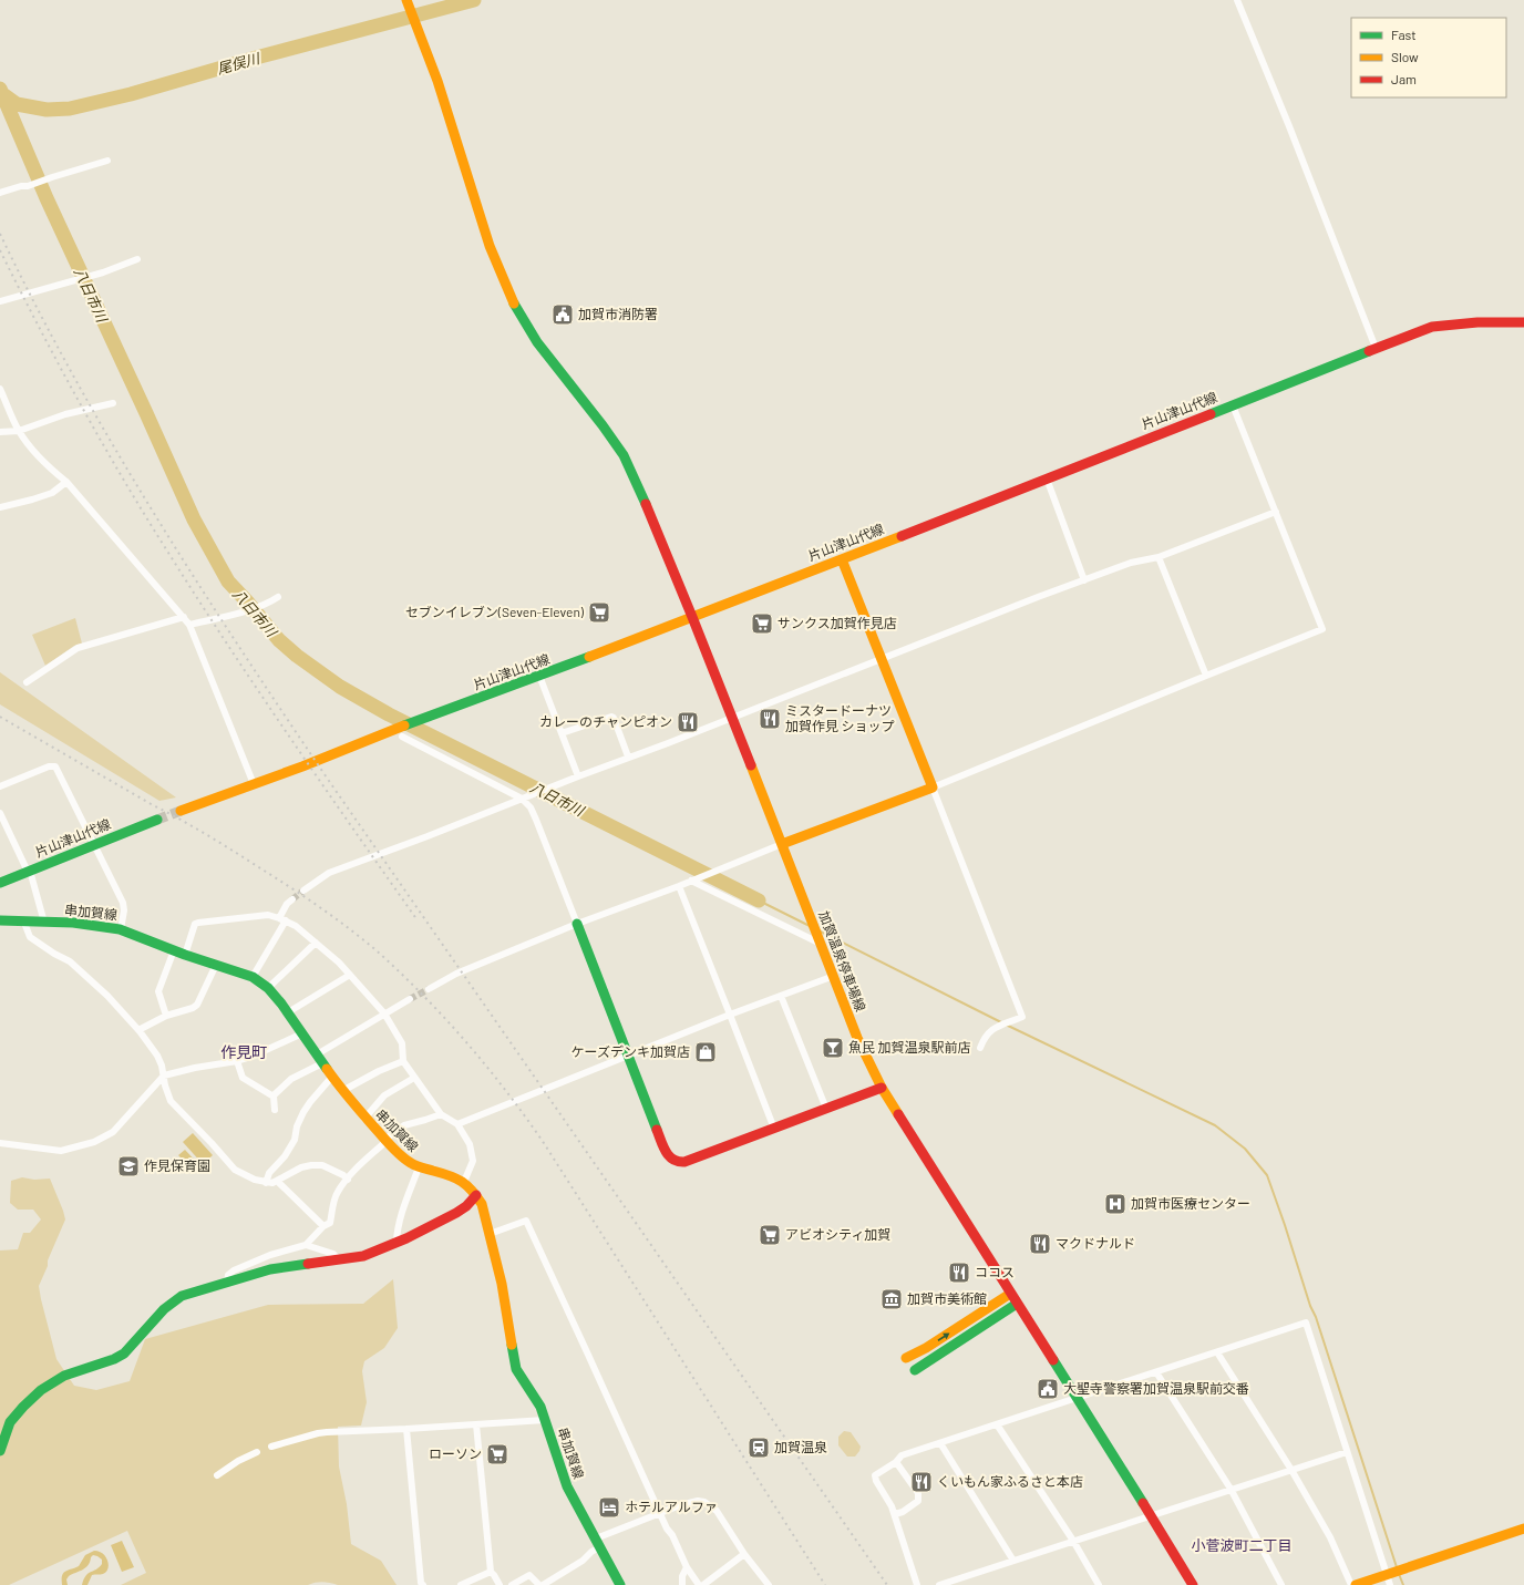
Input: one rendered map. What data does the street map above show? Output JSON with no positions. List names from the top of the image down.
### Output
{
  "streets": {
    "main road": ["片山津山代線", "串加賀線", "加賀温泉停車場線"]
  },
  "crossings": [
    ["片山津山代線", "加賀温泉停車場線"]
  ],
  "districts": ["作見町", "小菅波町二丁目"],
  "water": ["尾俣川", "八日市川"],
  "places": {
    "public building": ["加賀市消防署", "大聖寺警察署加賀温泉駅前交番"],
    "supermarket": [
      "セブンイレブン(Seven-Eleven)",
      "サンクス加賀作見店",
      "アビオシティ加賀",
      "ローソン"
    ],
    "restaurant": [
      "ミスタードーナツ 加賀作見 ショップ",
      "カレーのチャンピオン",
      "マクドナルド",
      "ココス",
      "くいもん家ふるさと本店"
    ],
    "bar": ["魚民 加賀温泉駅前店"],
    "shop": ["ケーズデンキ加賀店"],
    "school or university": ["作見保育園"],
    "hospital": ["加賀市医療センター"],
    "museum": ["加賀市美術館"],
    "station": ["加賀温泉"],
    "hotel": ["ホテルアルファ"]
  },
  "legend": ["Fast", "Slow", "Jam"]
}
